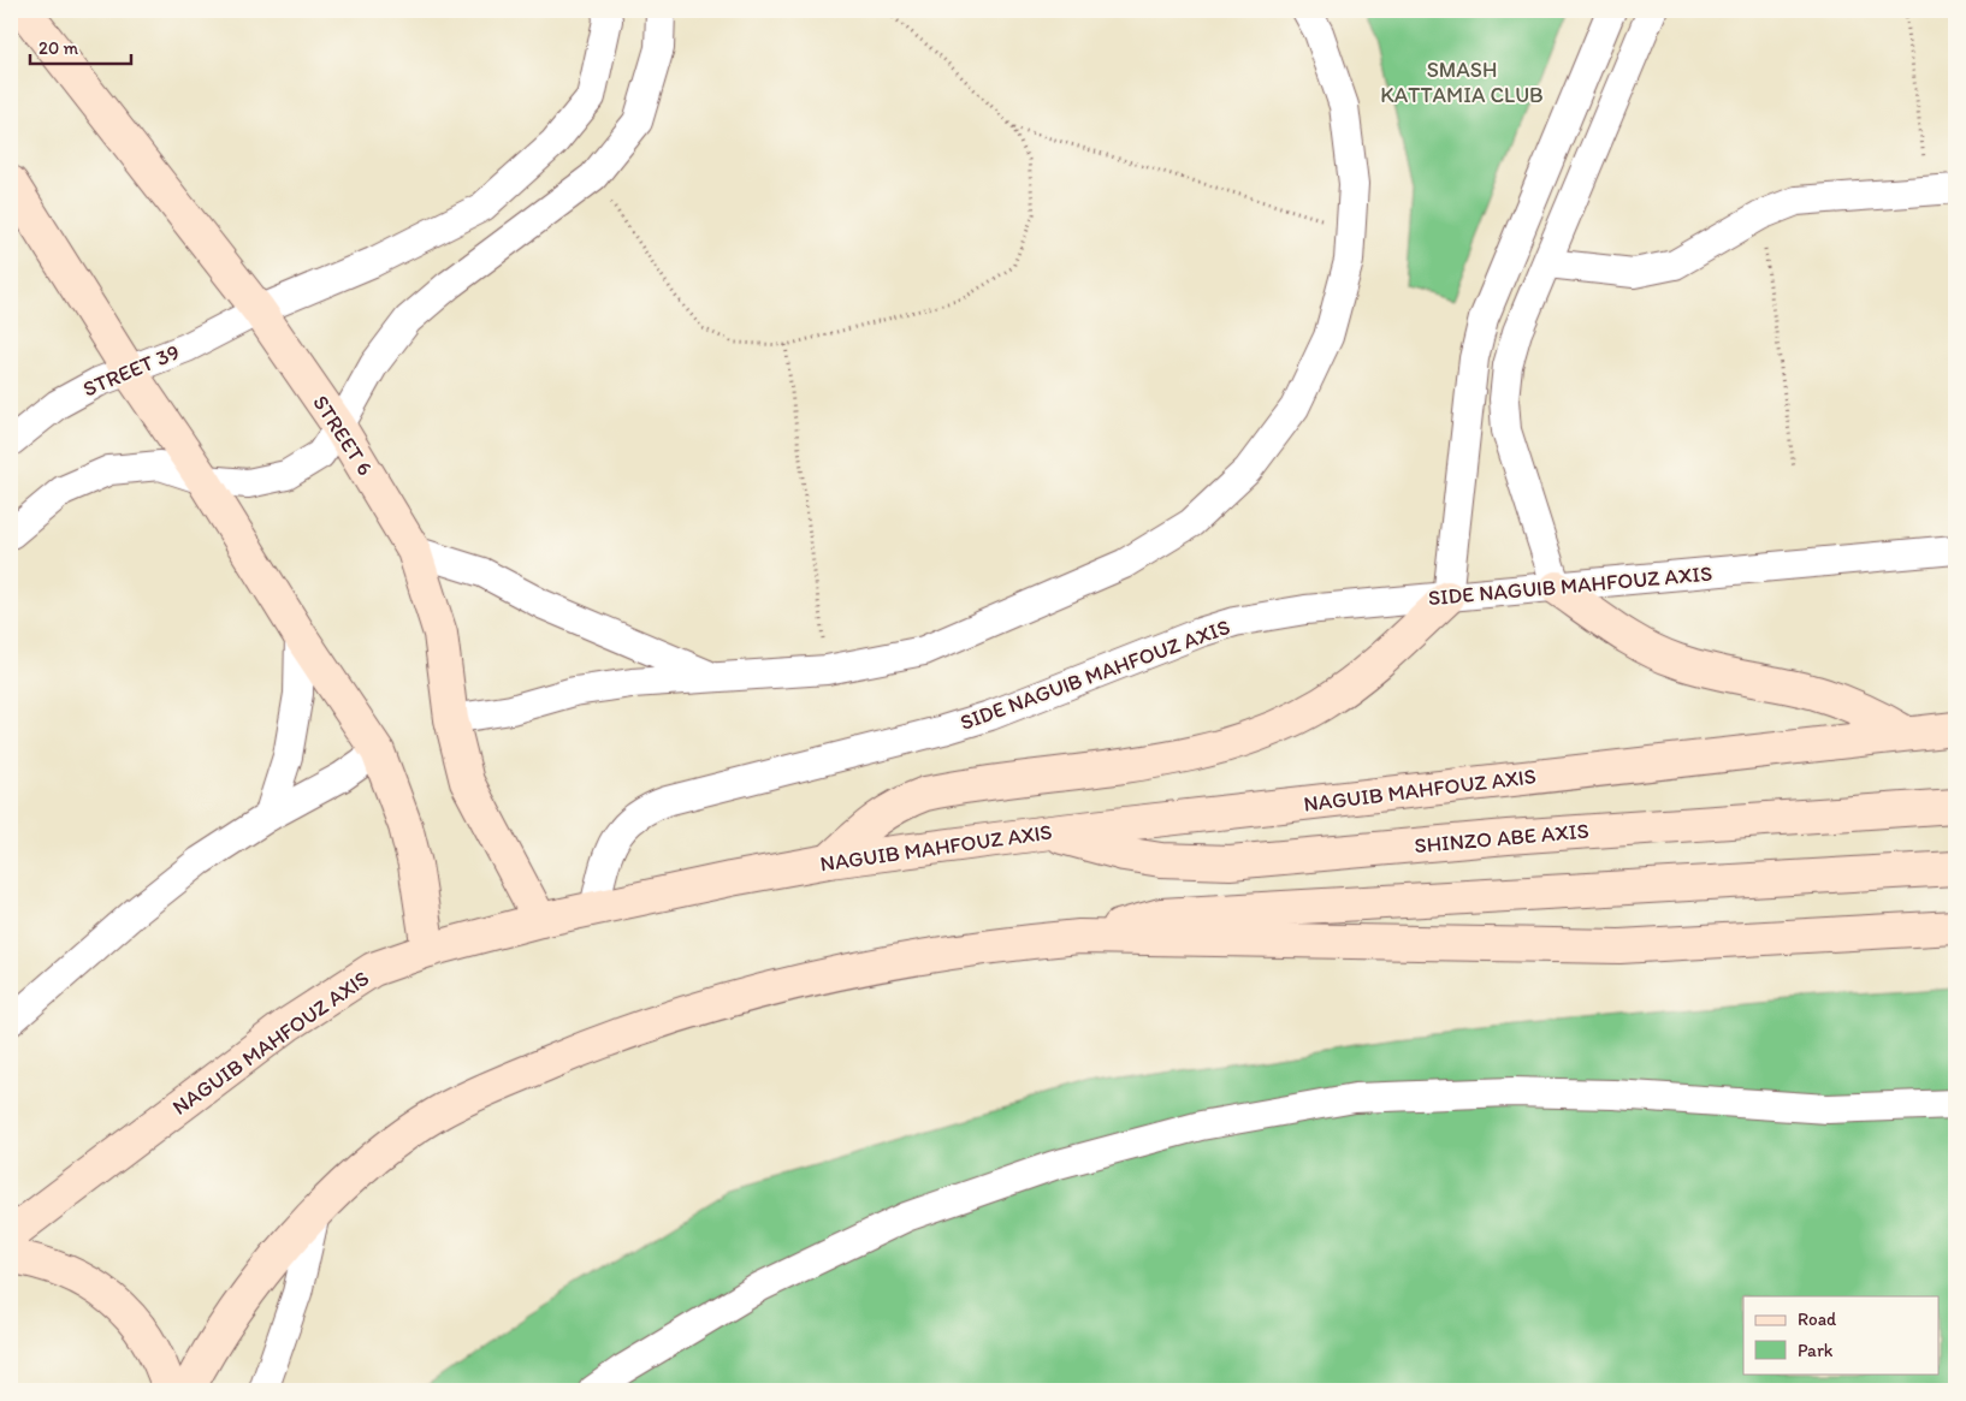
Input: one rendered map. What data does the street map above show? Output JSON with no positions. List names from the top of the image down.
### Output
{
  "streets": {
    "main road": ["STREET 6", "NAGUIB MAHFOUZ AXIS", "SHINZO ABE AXIS"],
    "street": ["STREET 39", "SIDE NAGUIB MAHFOUZ AXIS"]
  },
  "crossings": [
    ["STREET 39", "STREET 6"],
    ["STREET 6", "NAGUIB MAHFOUZ AXIS"],
    ["SIDE NAGUIB MAHFOUZ AXIS", "NAGUIB MAHFOUZ AXIS"],
    ["NAGUIB MAHFOUZ AXIS", "SHINZO ABE AXIS"]
  ],
  "parks": ["SMASH KATTAMIA CLUB"],
  "legend": ["Road", "Park"],
  "scale_bar": "20 m"
}
